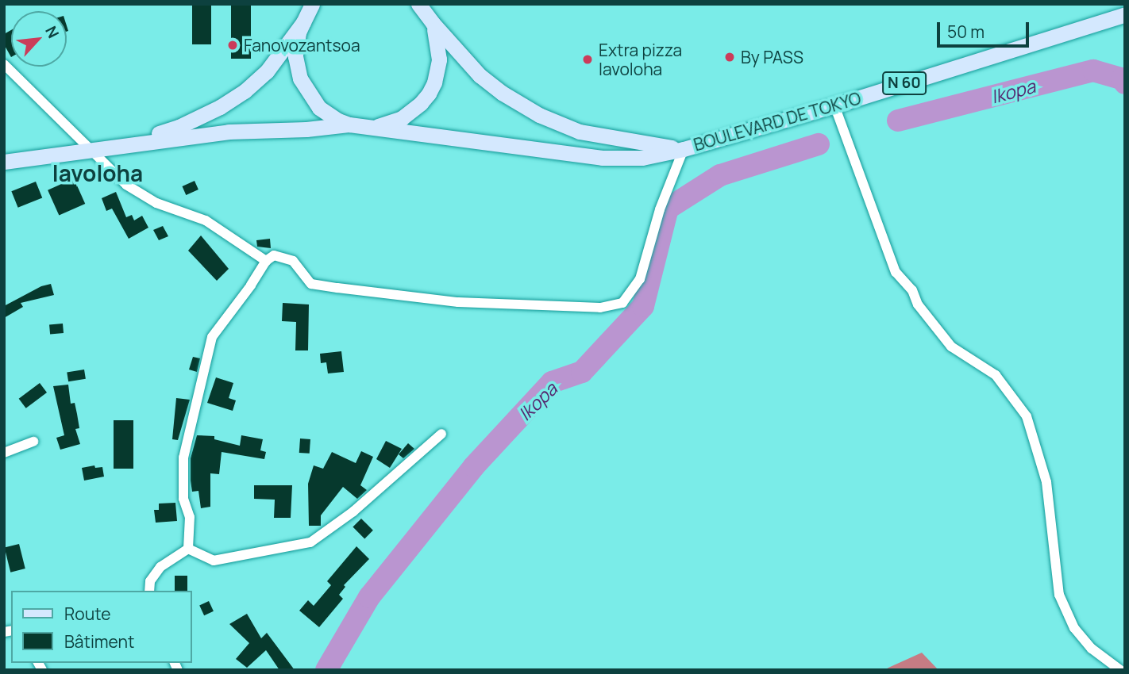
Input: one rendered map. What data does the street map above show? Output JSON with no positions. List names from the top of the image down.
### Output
{
  "streets": {
    "main road": ["N 60", "BOULEVARD DE TOKYO"]
  },
  "districts": ["Iavoloha"],
  "water": ["Ikopa"],
  "places": ["Fanovozantsoa", "By PASS", "Extra pizza Iavoloha"],
  "legend": ["Route", "Bâtiment"],
  "scale_bar": "50 m",
  "north": "top right"
}
